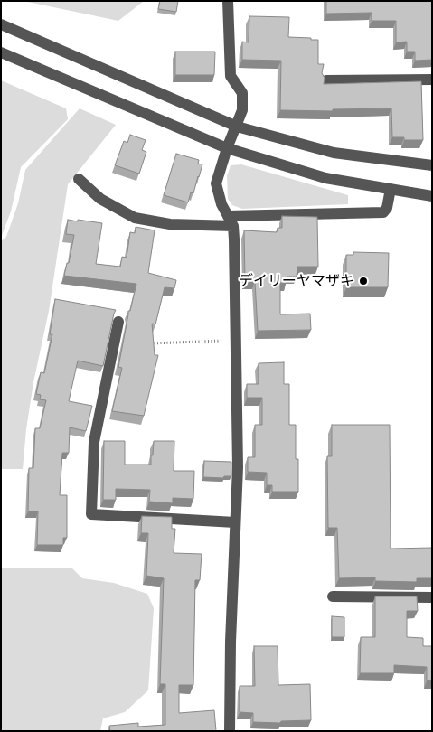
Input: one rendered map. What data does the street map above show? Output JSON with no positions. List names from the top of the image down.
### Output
{
  "places": ["デイリーヤマザキ"]
}
